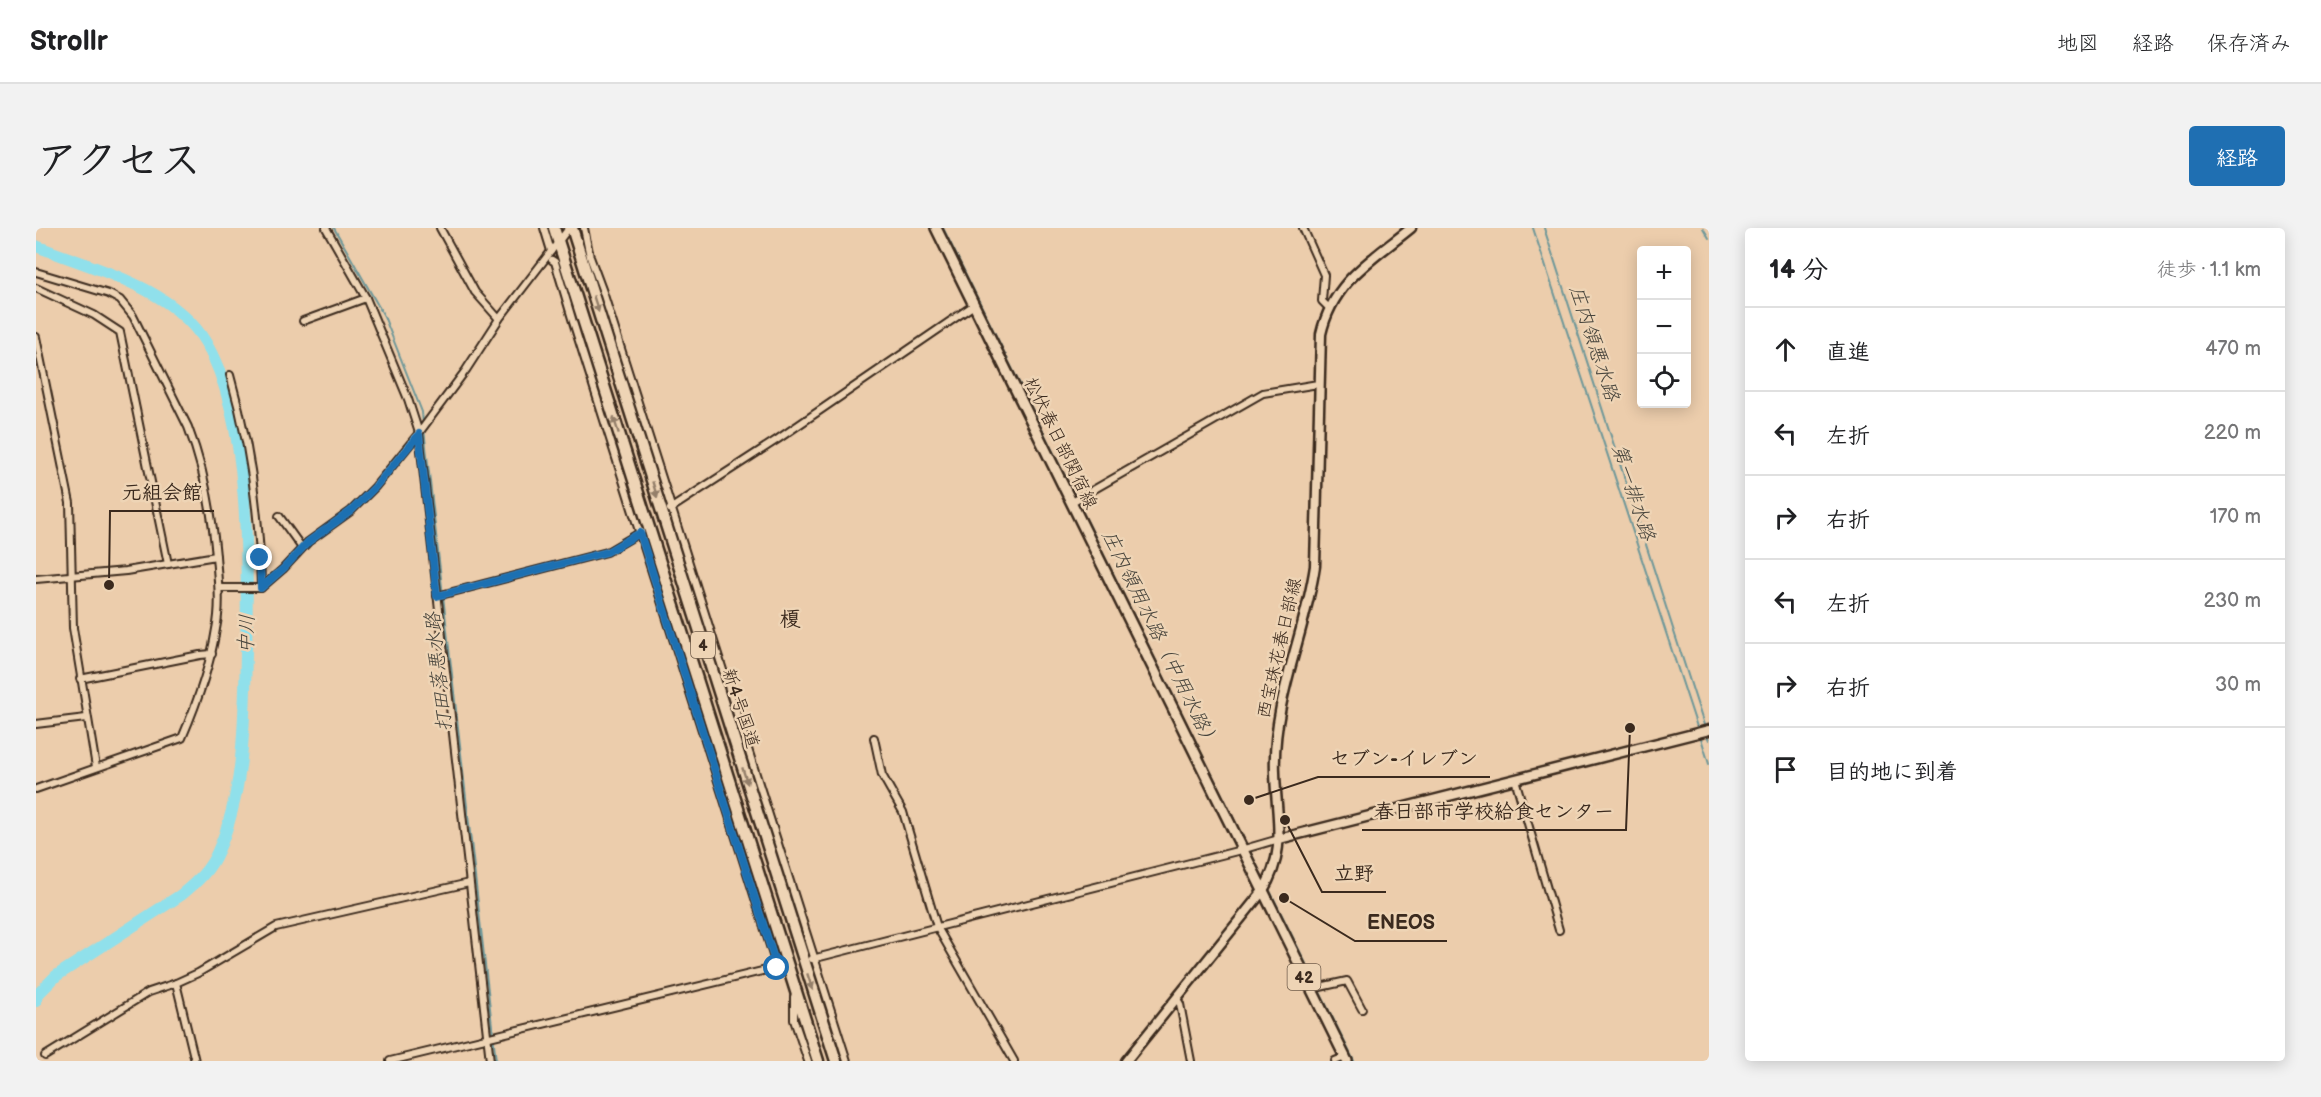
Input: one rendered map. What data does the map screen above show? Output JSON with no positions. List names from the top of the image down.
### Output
{
  "streets": {
    "highway": ["4", "新4号国道"],
    "main road": ["松伏春日部関宿線", "西宝珠花春日部線", "42"]
  },
  "crossings": [
    ["松伏春日部関宿線", "西宝珠花春日部線"]
  ],
  "districts": ["榎"],
  "water": [
    "庄内領悪水路",
    "第一排水路",
    "中川",
    "庄内領用水路（中用水路）",
    "打田落悪水路"
  ],
  "places": [
    "元組会館",
    "春日部市学校給食センター",
    "セブン-イレブン",
    "立野",
    "ENEOS"
  ],
  "page": {
    "header": "Strollr",
    "nav": ["地図", "経路", "保存済み"],
    "title": "アクセス",
    "buttons": "経路",
    "heading": ["14 分", "徒歩 · 1.1 km"],
    "map_buttons": ["+", "−"],
    "list": [
      ["直進", "470 m"],
      ["左折", "220 m"],
      ["右折", "170 m"],
      ["左折", "230 m"],
      ["右折", "30 m"],
      "目的地に到着"
    ]
  }
}
